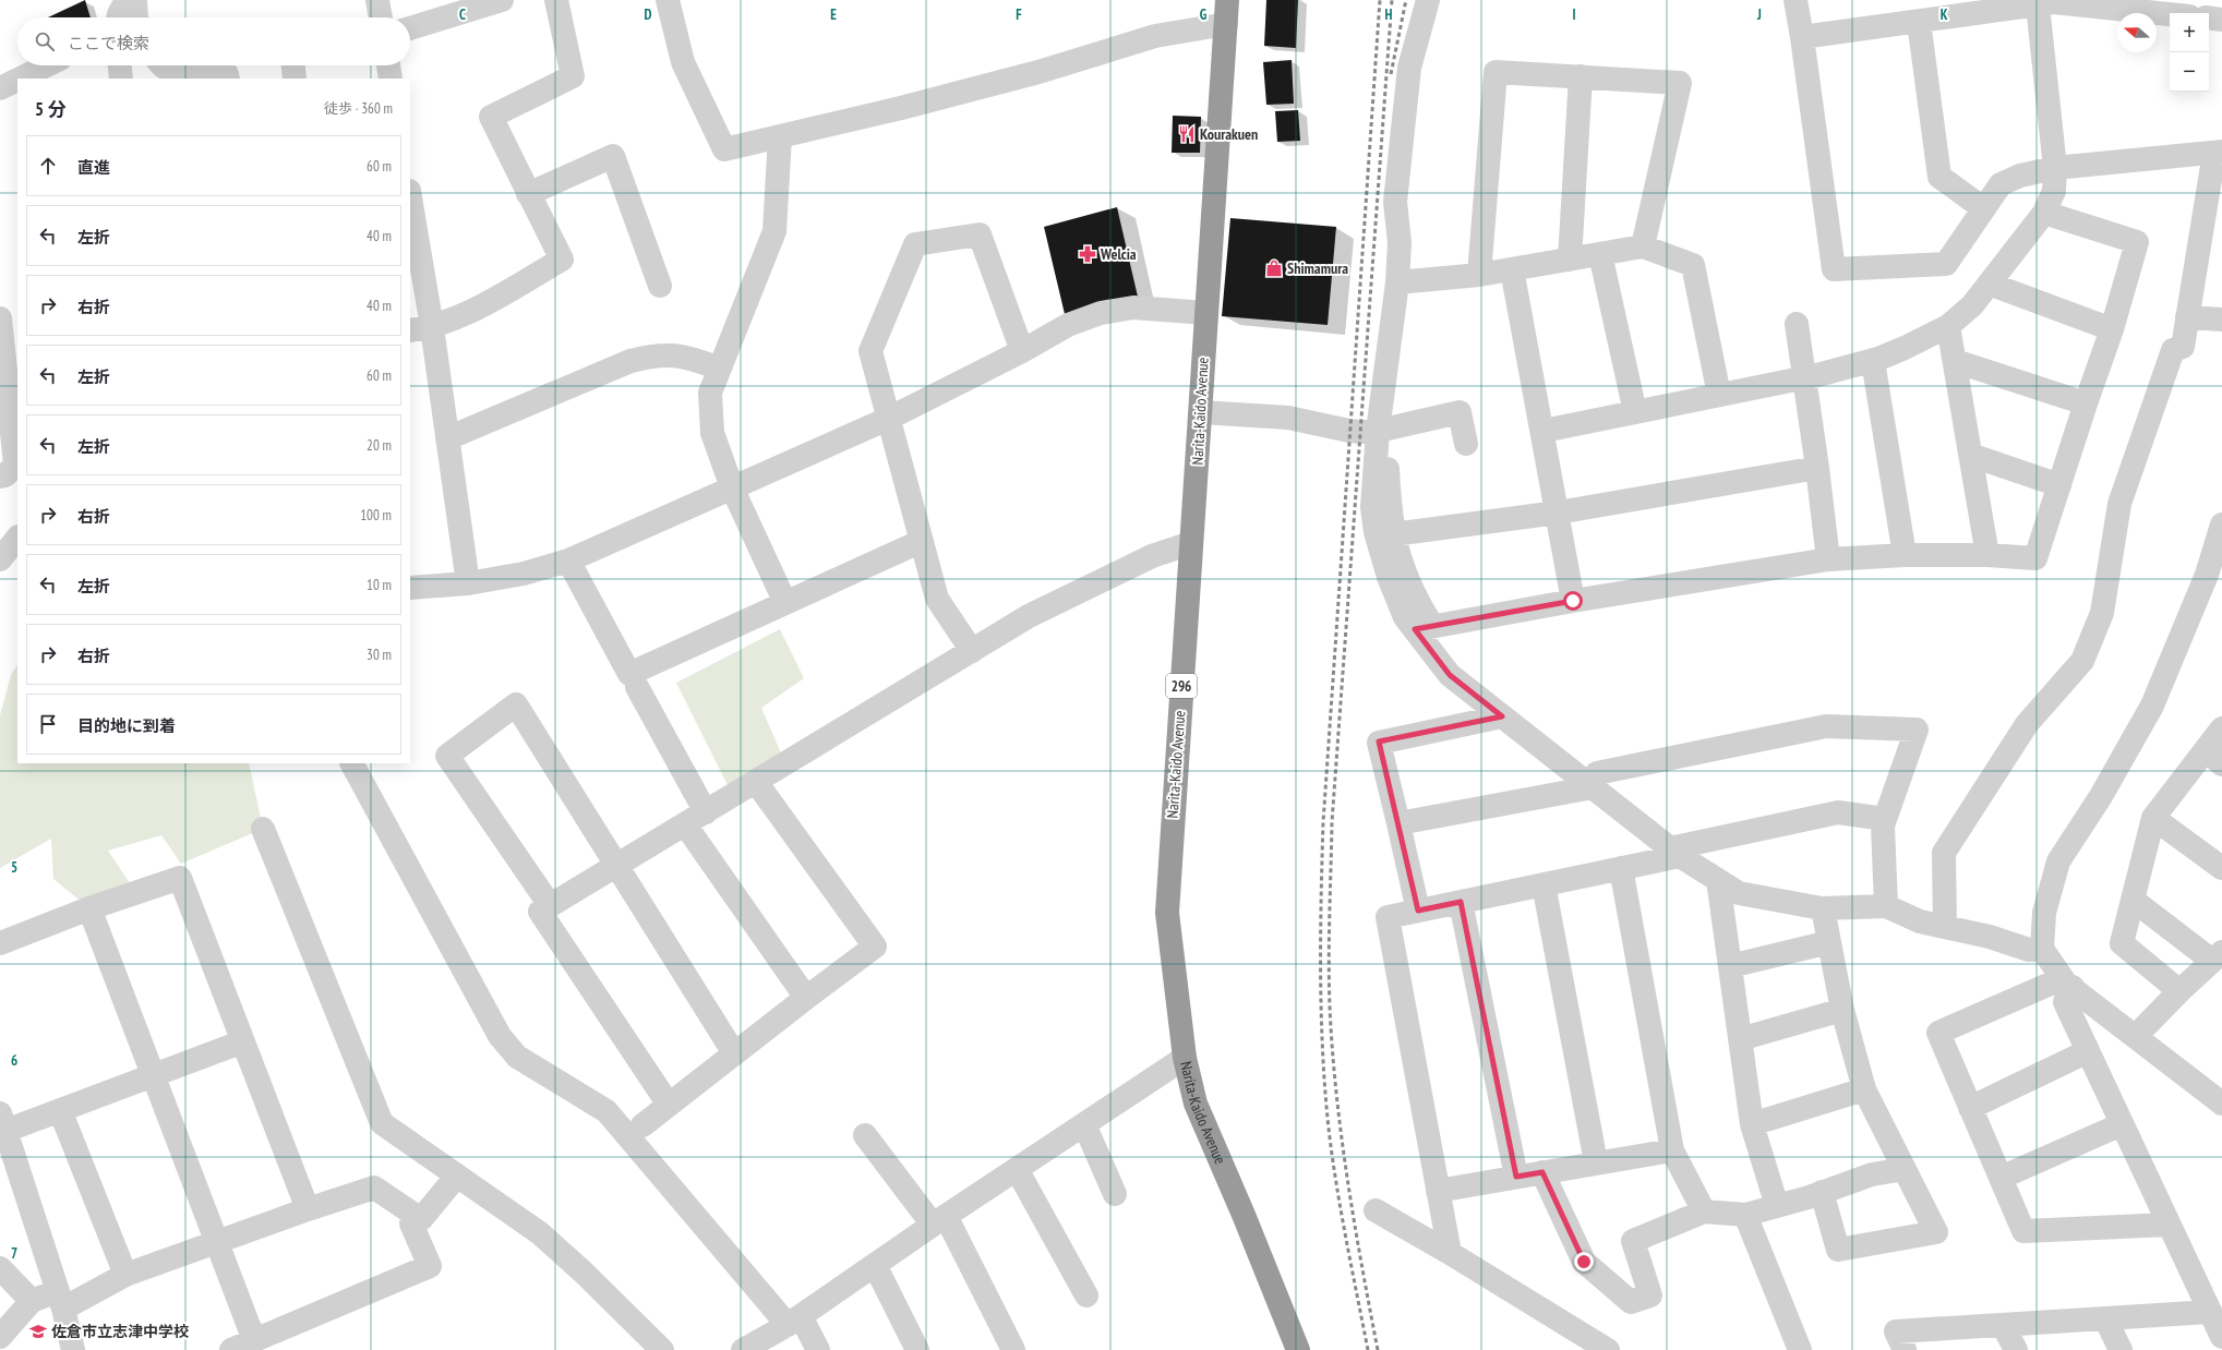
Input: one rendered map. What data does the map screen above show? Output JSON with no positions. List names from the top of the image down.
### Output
{
  "streets": {
    "highway": ["Narita-Kaido Avenue", "296"]
  },
  "places": {
    "restaurant": ["Kourakuen"],
    "pharmacy": ["Welcia"],
    "shop": ["Shimamura"],
    "school or university": ["佐倉市立志津中学校"]
  },
  "north": "left",
  "page": {
    "map_buttons": ["+", "−"],
    "search": "ここで検索",
    "heading": ["5 分", "徒歩 · 360 m"],
    "list": [
      ["直進", "60 m"],
      ["左折", "40 m"],
      ["右折", "40 m"],
      ["左折", "60 m"],
      ["左折", "20 m"],
      ["右折", "100 m"],
      ["左折", "10 m"],
      ["右折", "30 m"],
      "目的地に到着"
    ]
  },
  "grid": {
    "columns": [
      "C",
      "D",
      "E",
      "F",
      "G",
      "H",
      "I",
      "J",
      "K"
    ],
    "rows": ["5", "6", "7"]
  }
}
